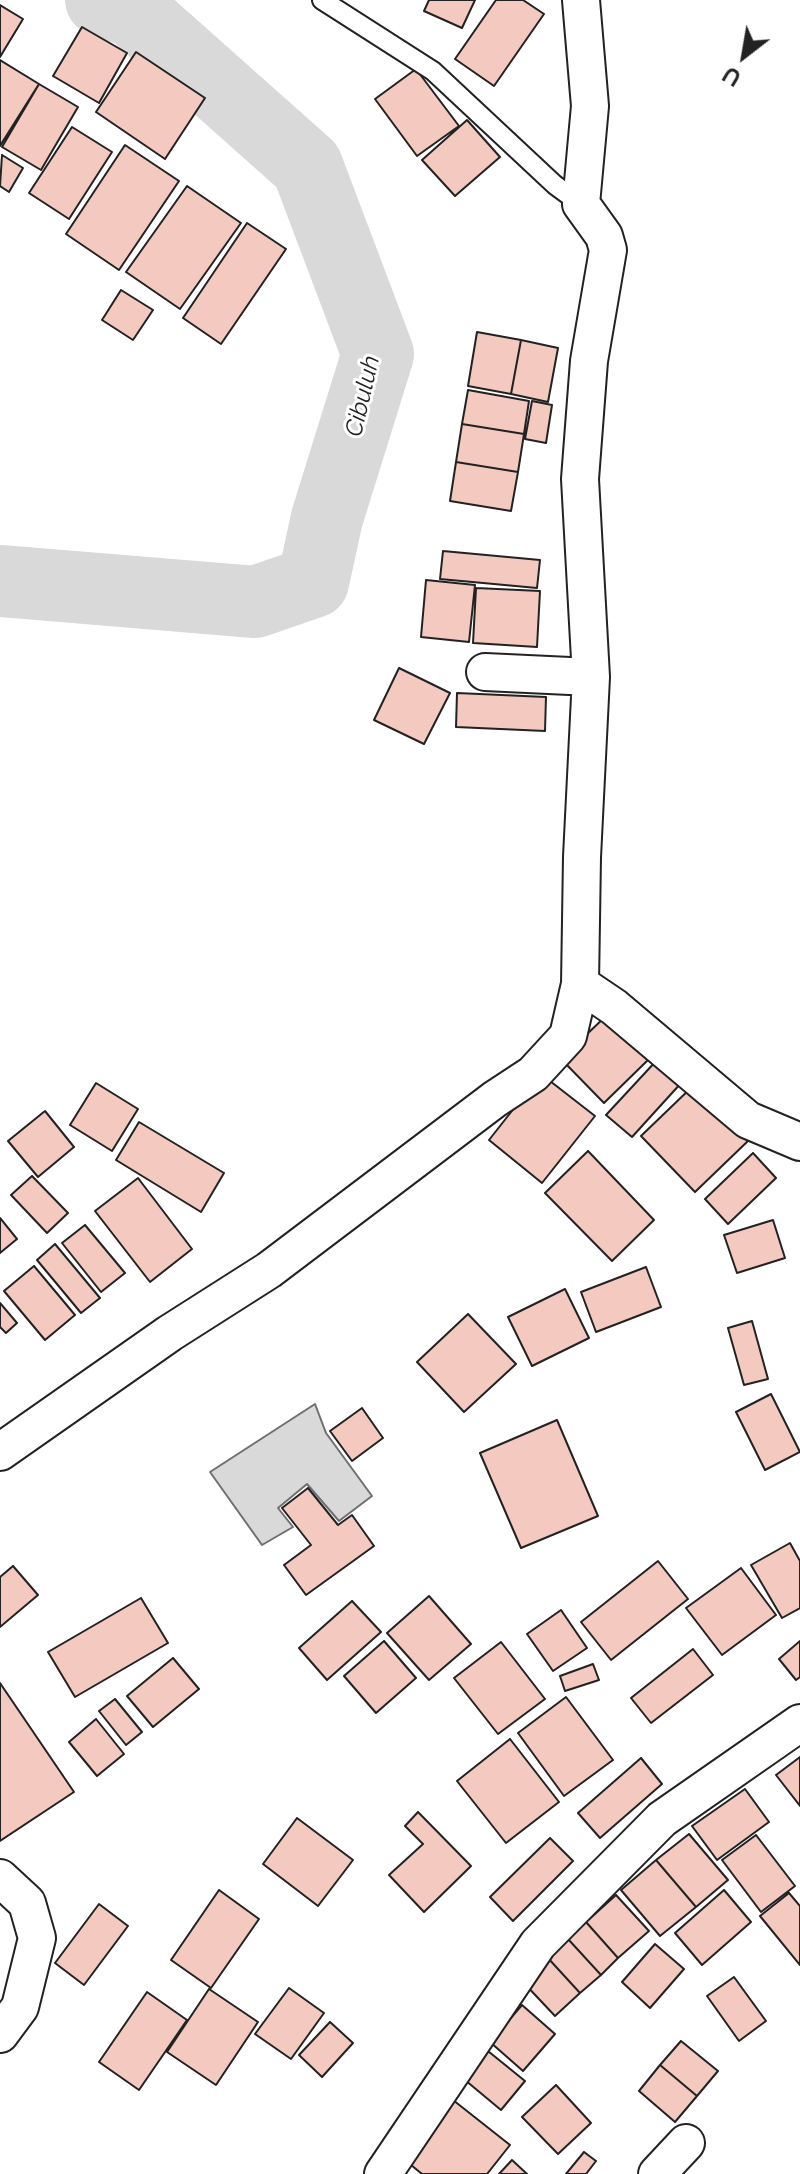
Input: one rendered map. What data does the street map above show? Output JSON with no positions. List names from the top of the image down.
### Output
{
  "water": ["Cibuluh"],
  "north": "bottom left"
}
